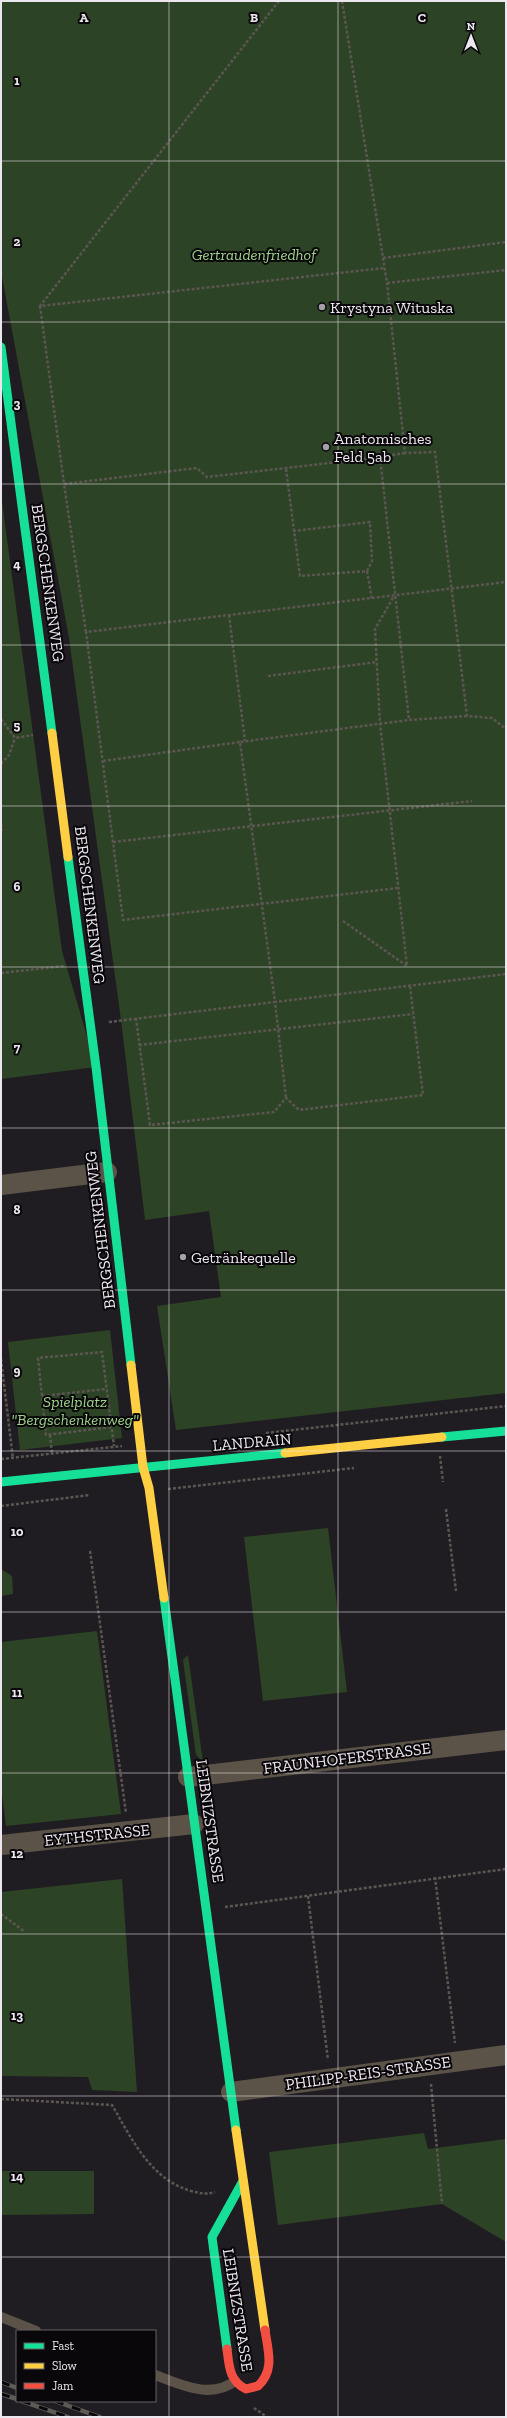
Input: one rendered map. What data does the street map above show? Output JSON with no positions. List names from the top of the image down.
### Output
{
  "streets": {
    "street": [
      "BERGSCHENKENWEG",
      "LANDRAIN",
      "FRAUNHOFERSTRASSE",
      "LEIBNIZSTRASSE",
      "EYTHSTRASSE",
      "PHILIPP-REIS-STRASSE"
    ]
  },
  "crossings": [
    ["BERGSCHENKENWEG", "LANDRAIN"],
    ["BERGSCHENKENWEG", "LEIBNIZSTRASSE"],
    ["LANDRAIN", "LEIBNIZSTRASSE"],
    ["FRAUNHOFERSTRASSE", "LEIBNIZSTRASSE"],
    ["LEIBNIZSTRASSE", "EYTHSTRASSE"],
    ["LEIBNIZSTRASSE", "PHILIPP-REIS-STRASSE"]
  ],
  "parks": ["Gertraudenfriedhof", "Spielplatz \"Bergschenkenweg\""],
  "places": ["Krystyna Wituska", "Anatomisches Feld 5ab", "Getränkequelle"],
  "legend": ["Fast", "Slow", "Jam"],
  "north": "top",
  "grid": {
    "columns": ["A", "B", "C"],
    "rows": [
      "1",
      "2",
      "3",
      "4",
      "5",
      "6",
      "7",
      "8",
      "9",
      "10",
      "11",
      "12",
      "13",
      "14"
    ]
  }
}
